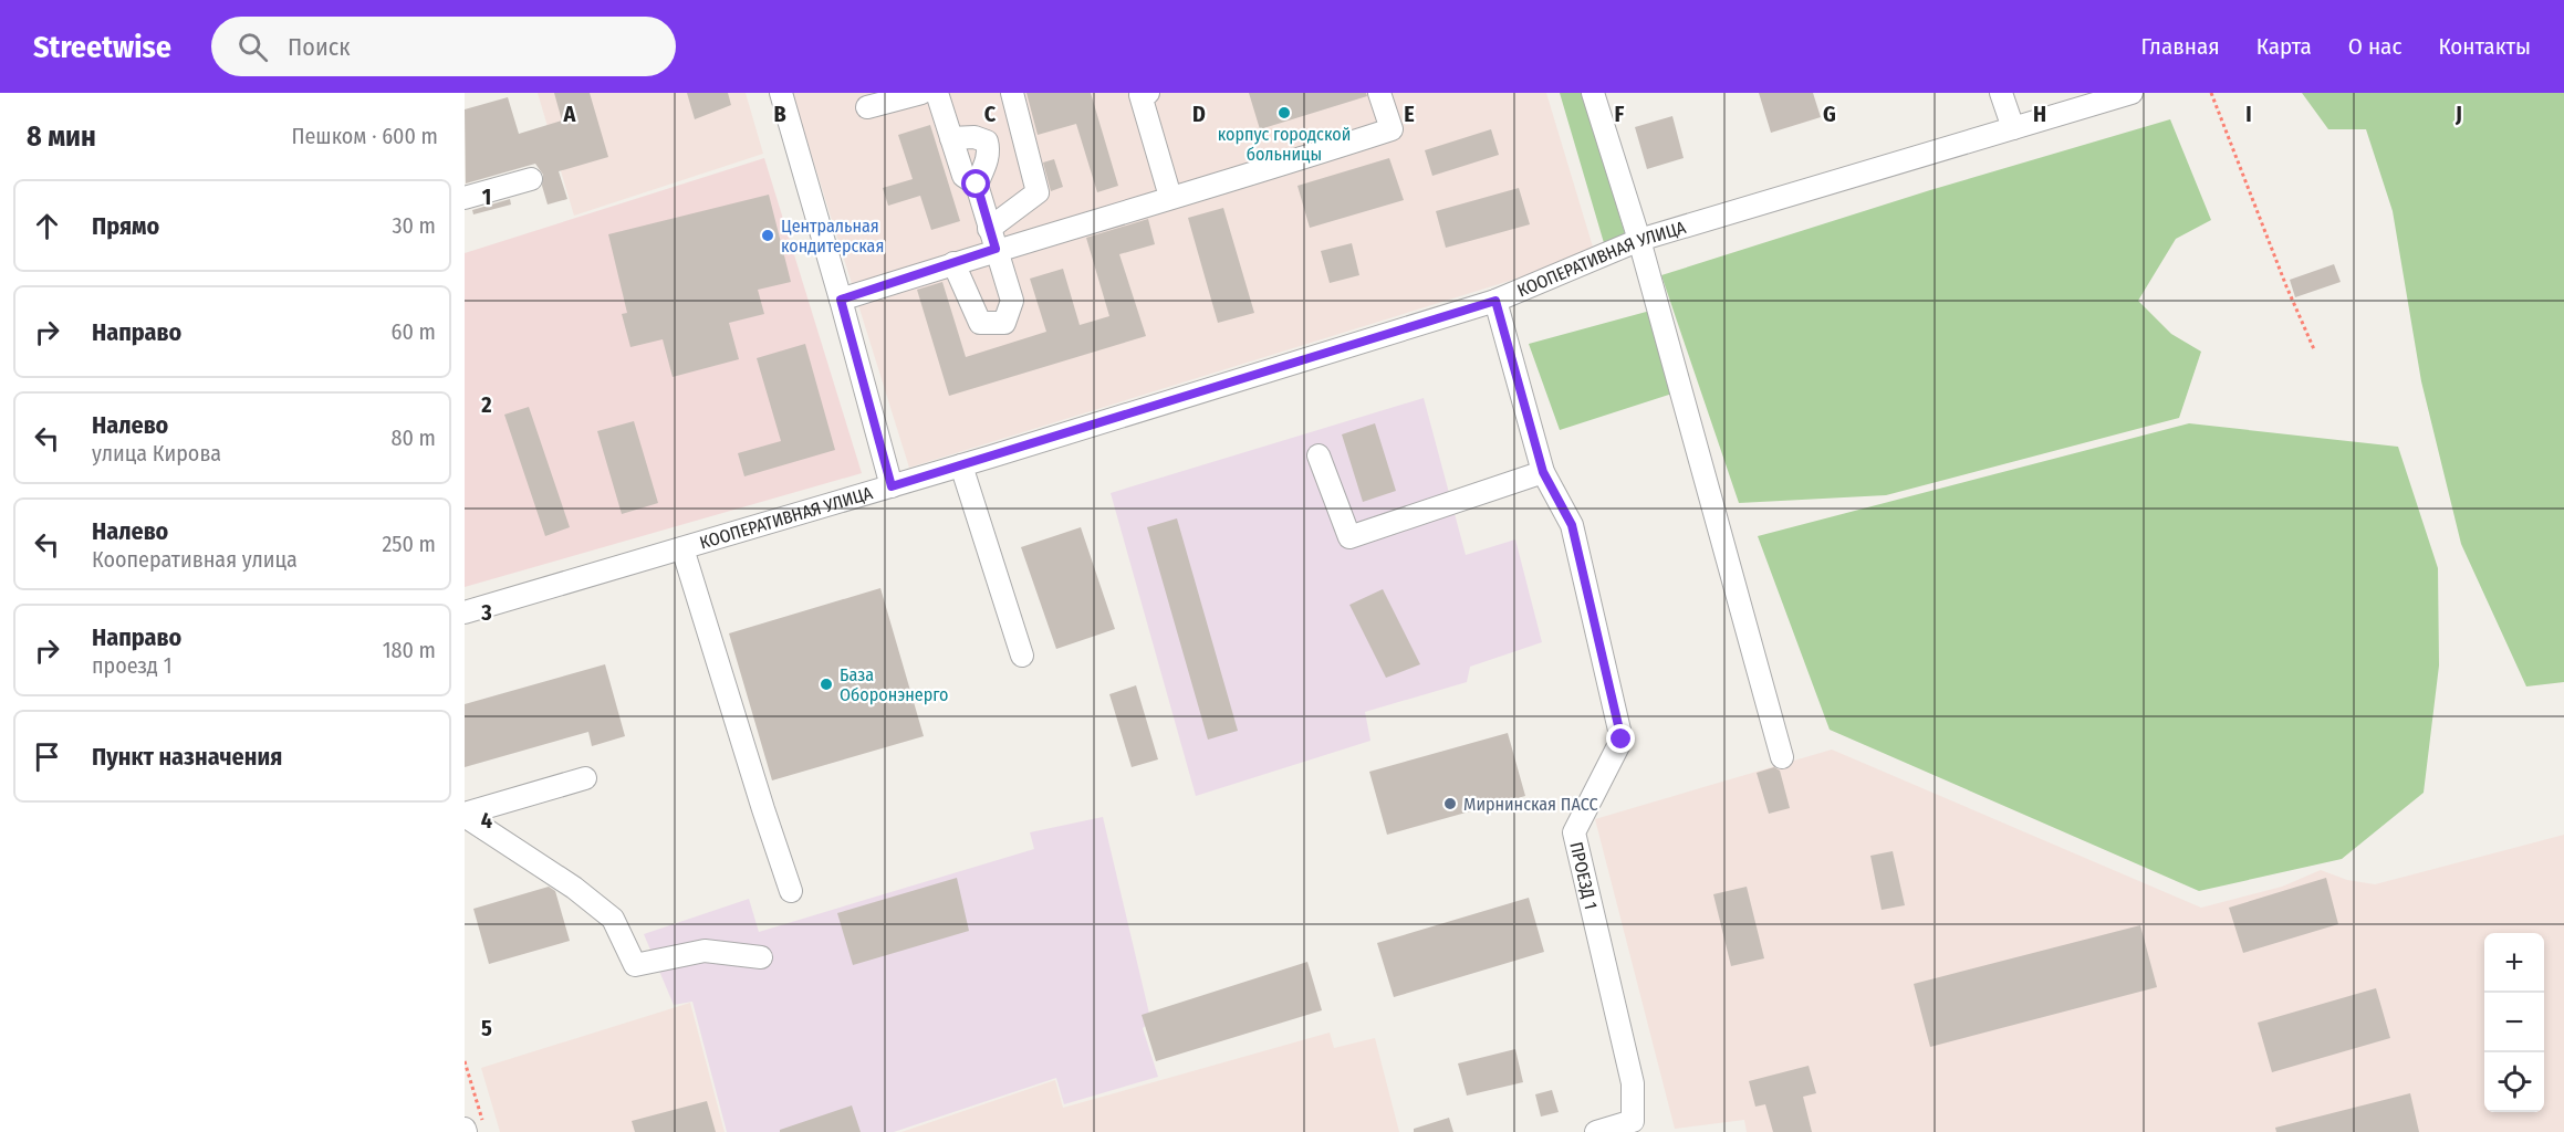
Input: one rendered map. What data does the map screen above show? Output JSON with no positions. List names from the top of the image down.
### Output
{
  "streets": {
    "street": ["КООПЕРАТИВНАЯ УЛИЦА", "ПРОЕЗД 1"]
  },
  "crossings": [
    ["КООПЕРАТИВНАЯ УЛИЦА", "ПРОЕЗД 1"]
  ],
  "places": [
    "корпус городской больницы",
    "Центральная кондитерская",
    "База Оборонэнерго",
    "Мирнинская ПАСС"
  ],
  "page": {
    "header": "Streetwise",
    "search": "Поиск",
    "nav": [
      "Главная",
      "Карта",
      "О нас",
      "Контакты"
    ],
    "heading": ["8 мин", "Пешком · 600 m"],
    "list": [
      ["Прямо", "30 m"],
      ["Направо", "60 m"],
      ["Налево", "улица Кирова", "80 m"],
      ["Налево", "Кооперативная улица", "250 m"],
      ["Направо", "проезд 1", "180 m"],
      "Пункт назначения"
    ],
    "map_buttons": ["+", "−"]
  },
  "grid": {
    "columns": [
      "A",
      "B",
      "C",
      "D",
      "E",
      "F",
      "G",
      "H",
      "I",
      "J"
    ],
    "rows": [
      "1",
      "2",
      "3",
      "4",
      "5"
    ]
  }
}
